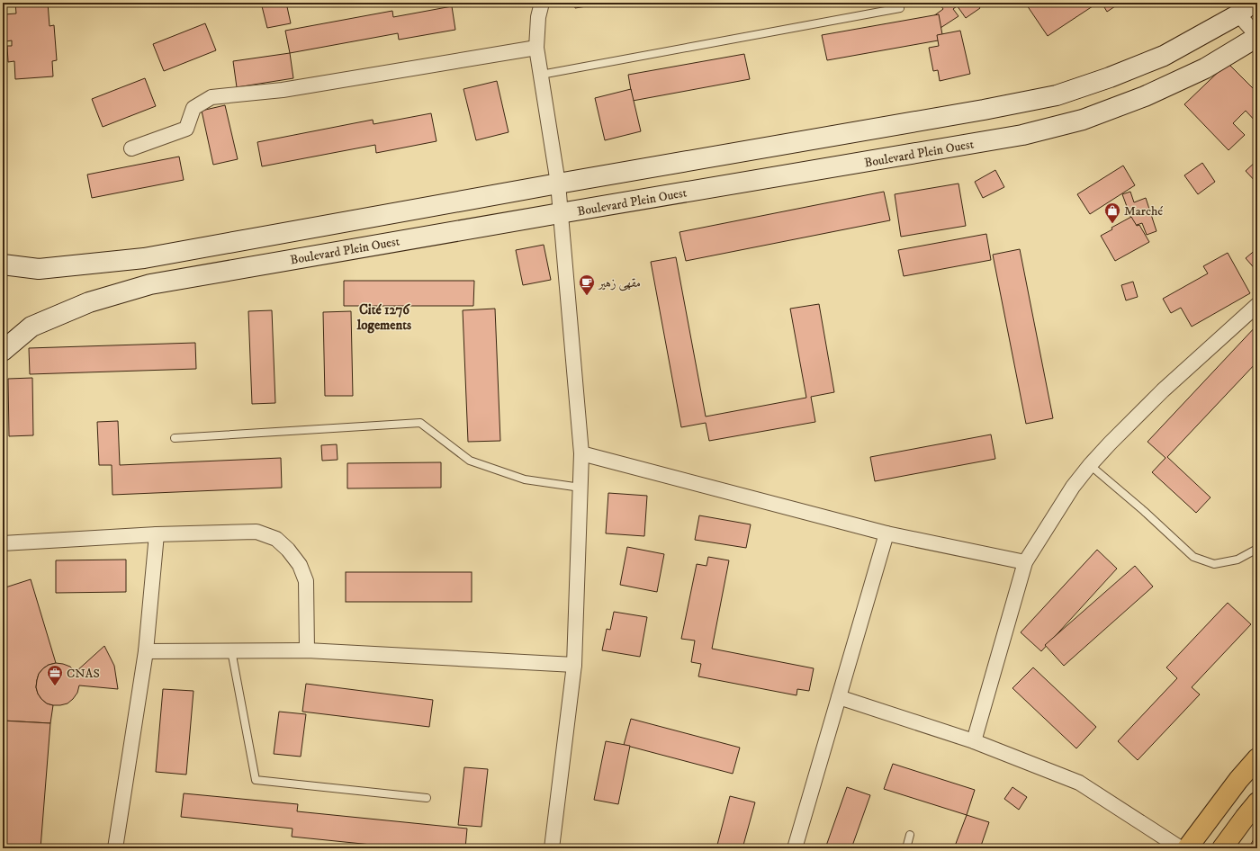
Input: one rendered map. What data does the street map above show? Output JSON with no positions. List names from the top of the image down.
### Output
{
  "streets": {
    "main road": ["Boulevard Plein Ouest"]
  },
  "districts": ["Cité 1276 logements"],
  "places": {
    "shop": ["Marché"],
    "cafe": ["مقهى زهير"],
    "office": ["CNAS"]
  }
}
